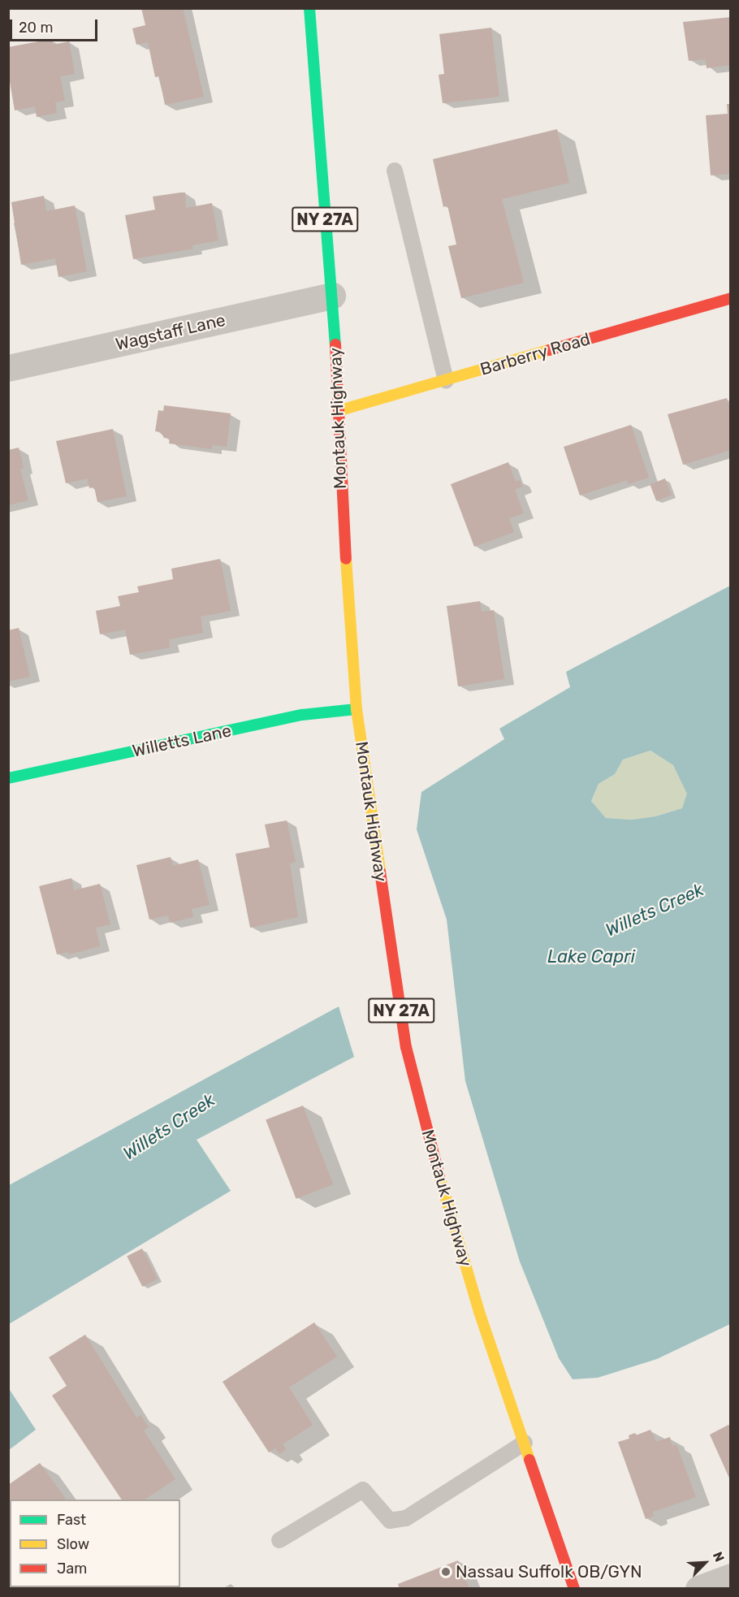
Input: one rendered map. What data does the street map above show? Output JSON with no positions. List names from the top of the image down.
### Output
{
  "streets": {
    "main road": [
      "NY 27A",
      "Barberry Road",
      "Montauk Highway",
      "Willetts Lane"
    ],
    "street": ["Wagstaff Lane"]
  },
  "crossings": [
    ["Wagstaff Lane", "Montauk Highway"],
    ["Barberry Road", "Montauk Highway"],
    ["Montauk Highway", "Willetts Lane"]
  ],
  "water": ["Willets Creek", "Lake Capri"],
  "places": ["Nassau Suffolk OB/GYN"],
  "legend": ["Fast", "Slow", "Jam"],
  "scale_bar": "20 m",
  "north": "top right"
}
